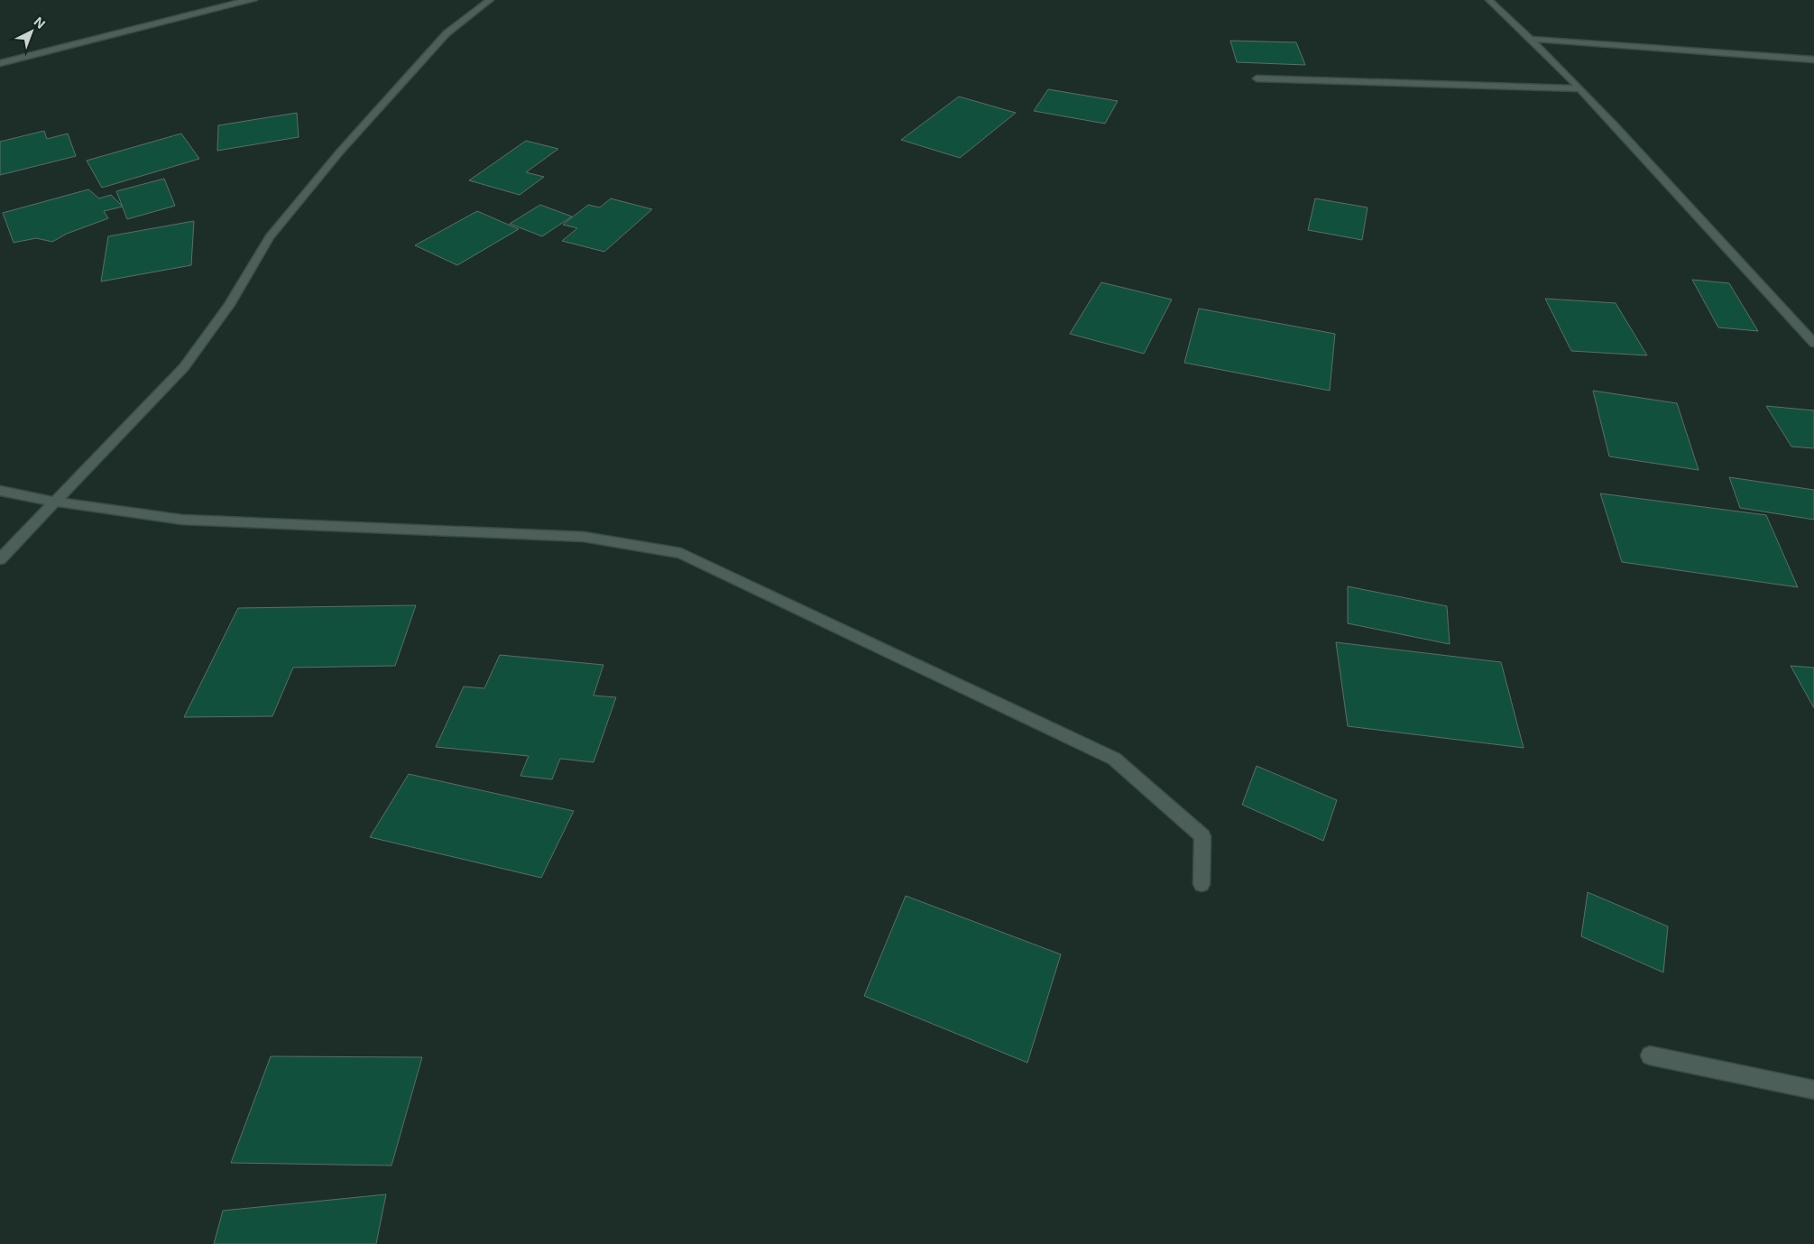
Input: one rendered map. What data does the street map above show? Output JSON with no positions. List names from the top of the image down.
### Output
{
  "north": "top right"
}
